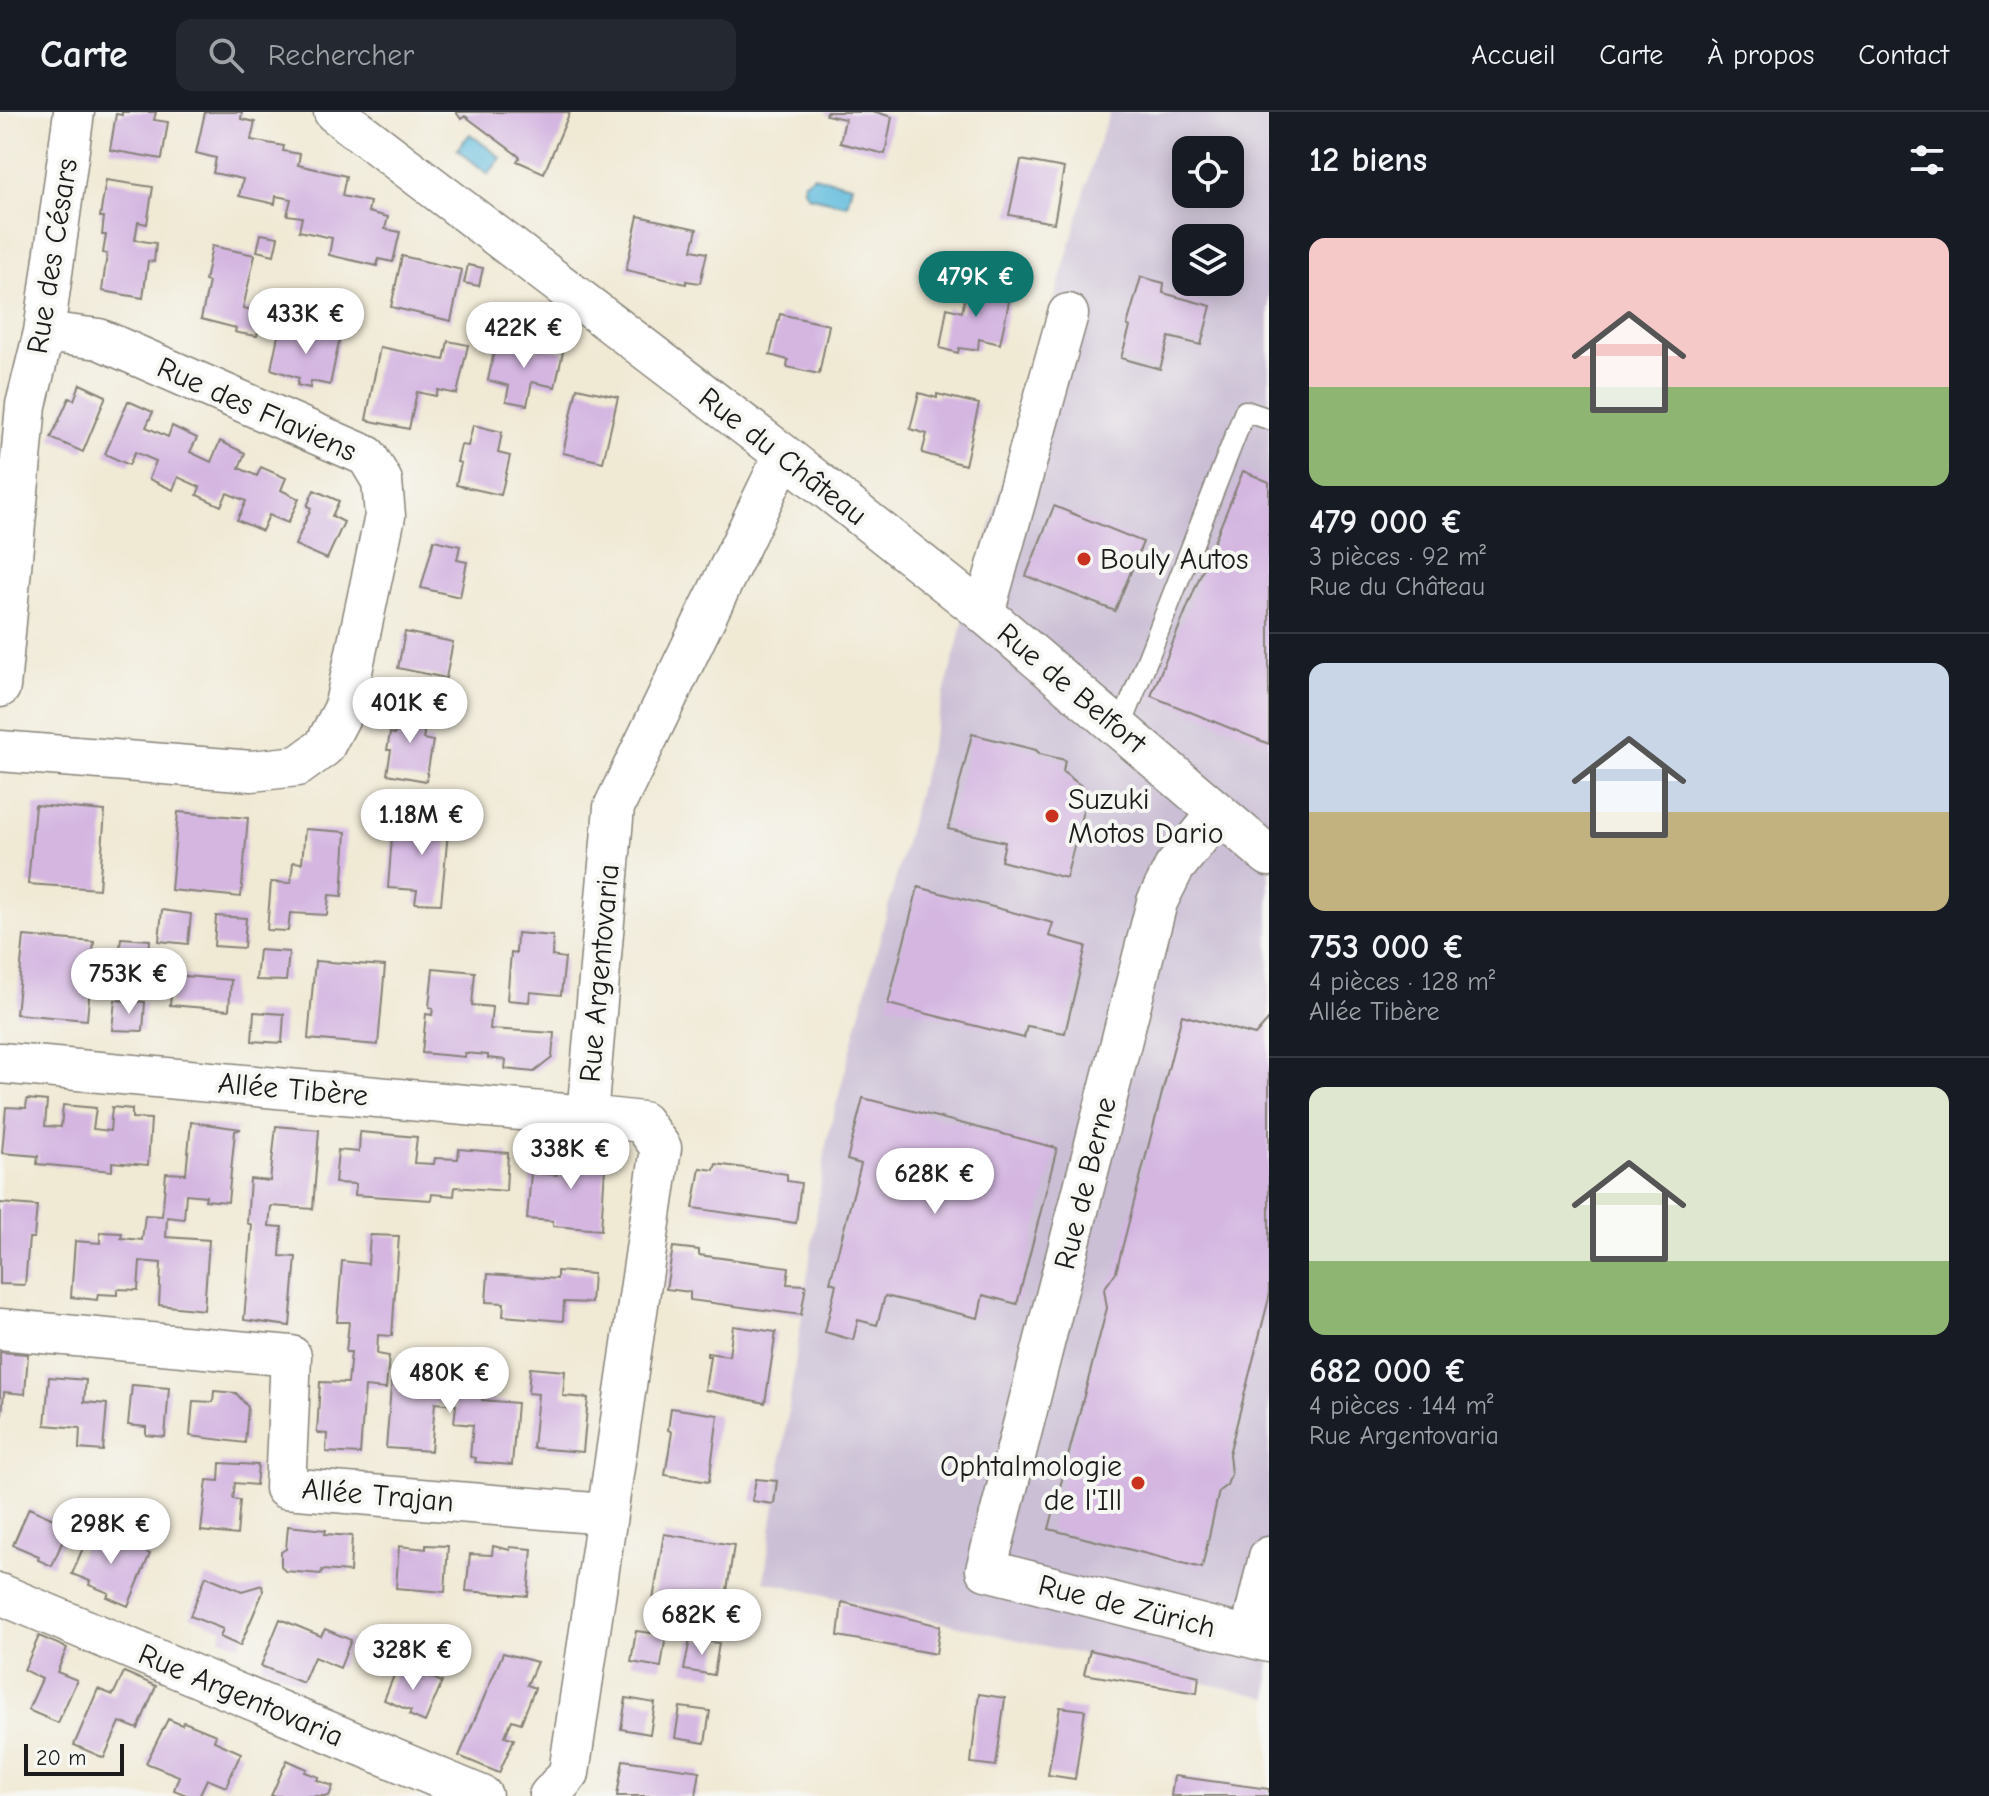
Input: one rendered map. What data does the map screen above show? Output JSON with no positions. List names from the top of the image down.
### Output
{
  "streets": {
    "street": [
      "Rue des Césars",
      "Rue des Flaviens",
      "Rue du Château",
      "Rue de Belfort",
      "Rue Argentovaria",
      "Allée Tibère",
      "Rue de Berne",
      "Allée Trajan",
      "Rue de Zürich"
    ]
  },
  "crossings": [
    ["Rue des Césars", "Rue des Flaviens"],
    ["Rue du Château", "Rue de Belfort"],
    ["Rue du Château", "Rue Argentovaria"],
    ["Rue de Belfort", "Rue de Berne"],
    ["Rue Argentovaria", "Allée Tibère"],
    ["Rue Argentovaria", "Allée Trajan"],
    ["Rue de Berne", "Rue de Zürich"]
  ],
  "places": ["Bouly Autos", "Suzuki Motos Dario", "Ophtalmologie de l'Ill"],
  "scale_bar": "20 m",
  "page": {
    "header": "Carte",
    "search": "Rechercher",
    "nav": [
      "Accueil",
      "Carte",
      "À propos",
      "Contact"
    ],
    "heading": "12 biens",
    "list": [
      {
        "name": "479 000 €",
        "note": "3 pièces · 92 m² · Rue du Château"
      },
      {
        "name": "753 000 €",
        "note": "4 pièces · 128 m² · Allée Tibère"
      },
      {
        "name": "682 000 €",
        "note": "4 pièces · 144 m² · Rue Argentovaria"
      }
    ],
    "price": [
      "479K €",
      "433K €",
      "422K €",
      "401K €",
      "1.18M €",
      "753K €",
      "338K €",
      "628K €",
      "480K €",
      "298K €",
      "682K €",
      "328K €"
    ],
    "scale": "20 m"
  }
}
